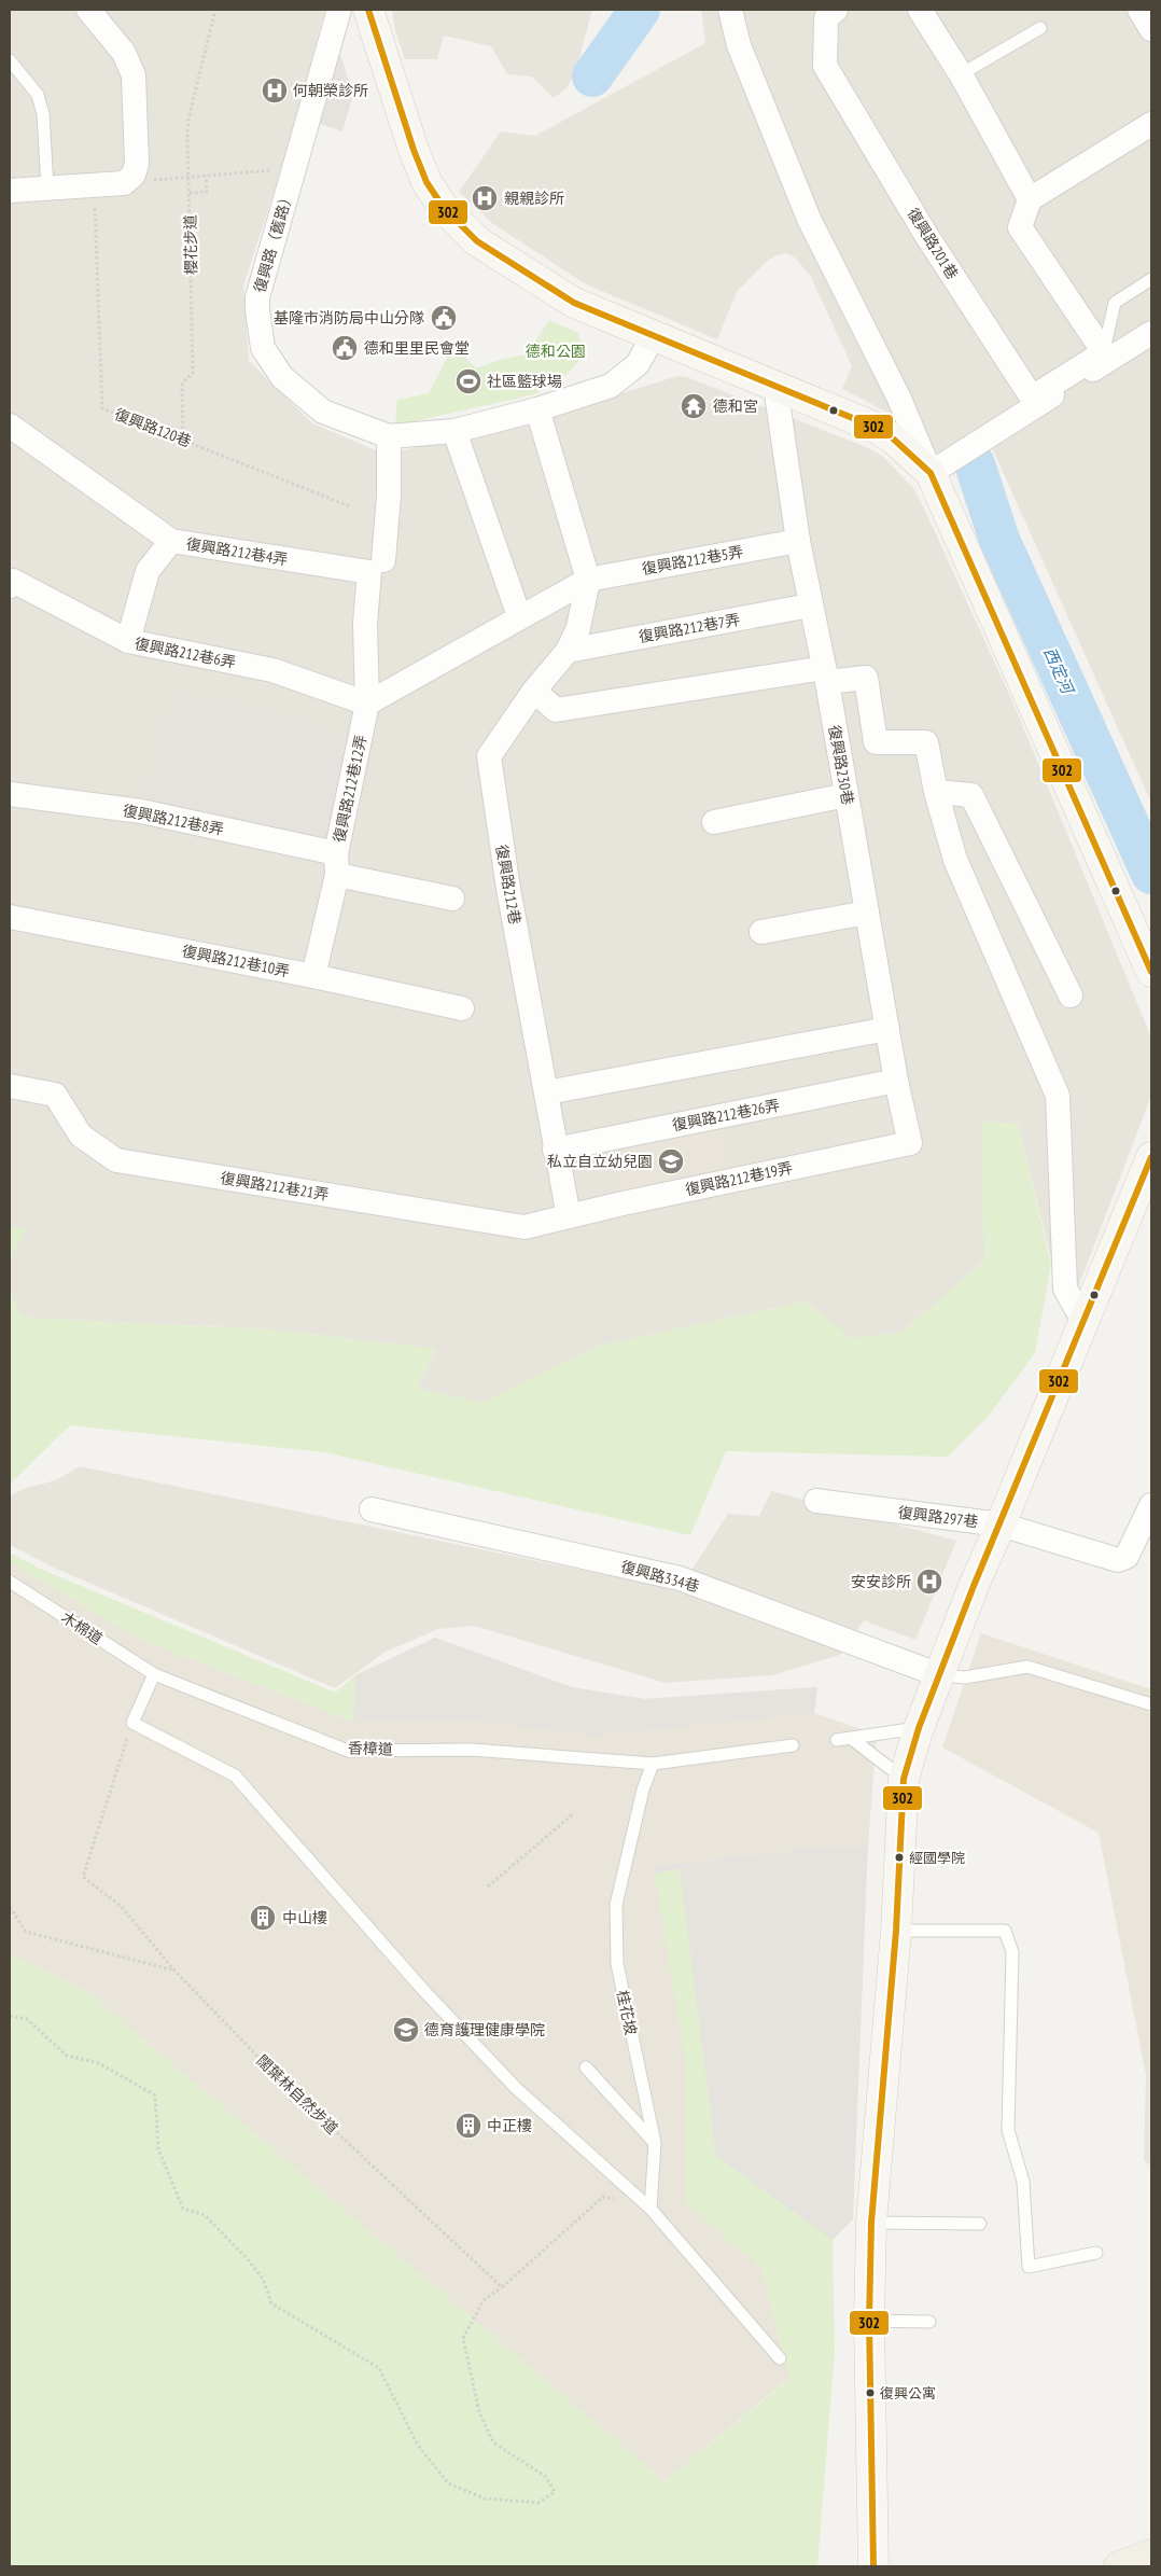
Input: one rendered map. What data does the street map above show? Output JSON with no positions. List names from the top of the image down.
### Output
{
  "streets": {
    "street": [
      "復興路（舊路）",
      "復興路201巷",
      "復興路212巷4弄",
      "復興路212巷5弄",
      "復興路212巷7弄",
      "復興路212巷6弄",
      "復興路230巷",
      "復興路212巷12弄",
      "復興路212巷8弄",
      "復興路212巷",
      "復興路212巷10弄",
      "復興路212巷26弄",
      "復興路212巷19弄",
      "復興路212巷21弄",
      "復興路297巷",
      "復興路334巷"
    ],
    "lane": ["木棉道", "香樟道", "桂花坡"],
    "path": ["櫻花步道", "復興路120巷", "闊葉林自然步道"]
  },
  "crossings": [
    ["復興路（舊路）", "復興路212巷"],
    ["櫻花步道", "復興路120巷"],
    ["復興路212巷4弄", "復興路212巷6弄"],
    ["復興路212巷4弄", "復興路212巷12弄"],
    ["復興路212巷5弄", "復興路230巷"],
    ["復興路212巷5弄", "復興路212巷"],
    ["復興路212巷7弄", "復興路230巷"],
    ["復興路212巷7弄", "復興路212巷"],
    ["復興路212巷6弄", "復興路212巷12弄"],
    ["復興路230巷", "復興路212巷26弄"],
    ["復興路230巷", "復興路212巷19弄"],
    ["復興路212巷12弄", "復興路212巷8弄"],
    ["復興路212巷12弄", "復興路212巷10弄"],
    ["復興路212巷", "復興路212巷26弄"],
    ["復興路212巷", "復興路212巷19弄"],
    ["復興路212巷", "復興路212巷21弄"],
    ["復興路212巷19弄", "復興路212巷21弄"],
    ["木棉道", "香樟道"],
    ["香樟道", "桂花坡"]
  ],
  "water": ["西定河"],
  "parks": ["德和公園"],
  "places": {
    "hospital": ["何朝榮診所", "親親診所", "安安診所"],
    "public building": ["基隆市消防局中山分隊", "德和里里民會堂"],
    "sports": ["社區籃球場"],
    "temple": ["德和宮"],
    "school or university": ["私立自立幼兒園", "德育護理健康學院"],
    "other": ["經國學院", "復興公寓"],
    "building": ["中山樓", "中正樓"]
  },
  "lines": ["transit line 302"]
}
